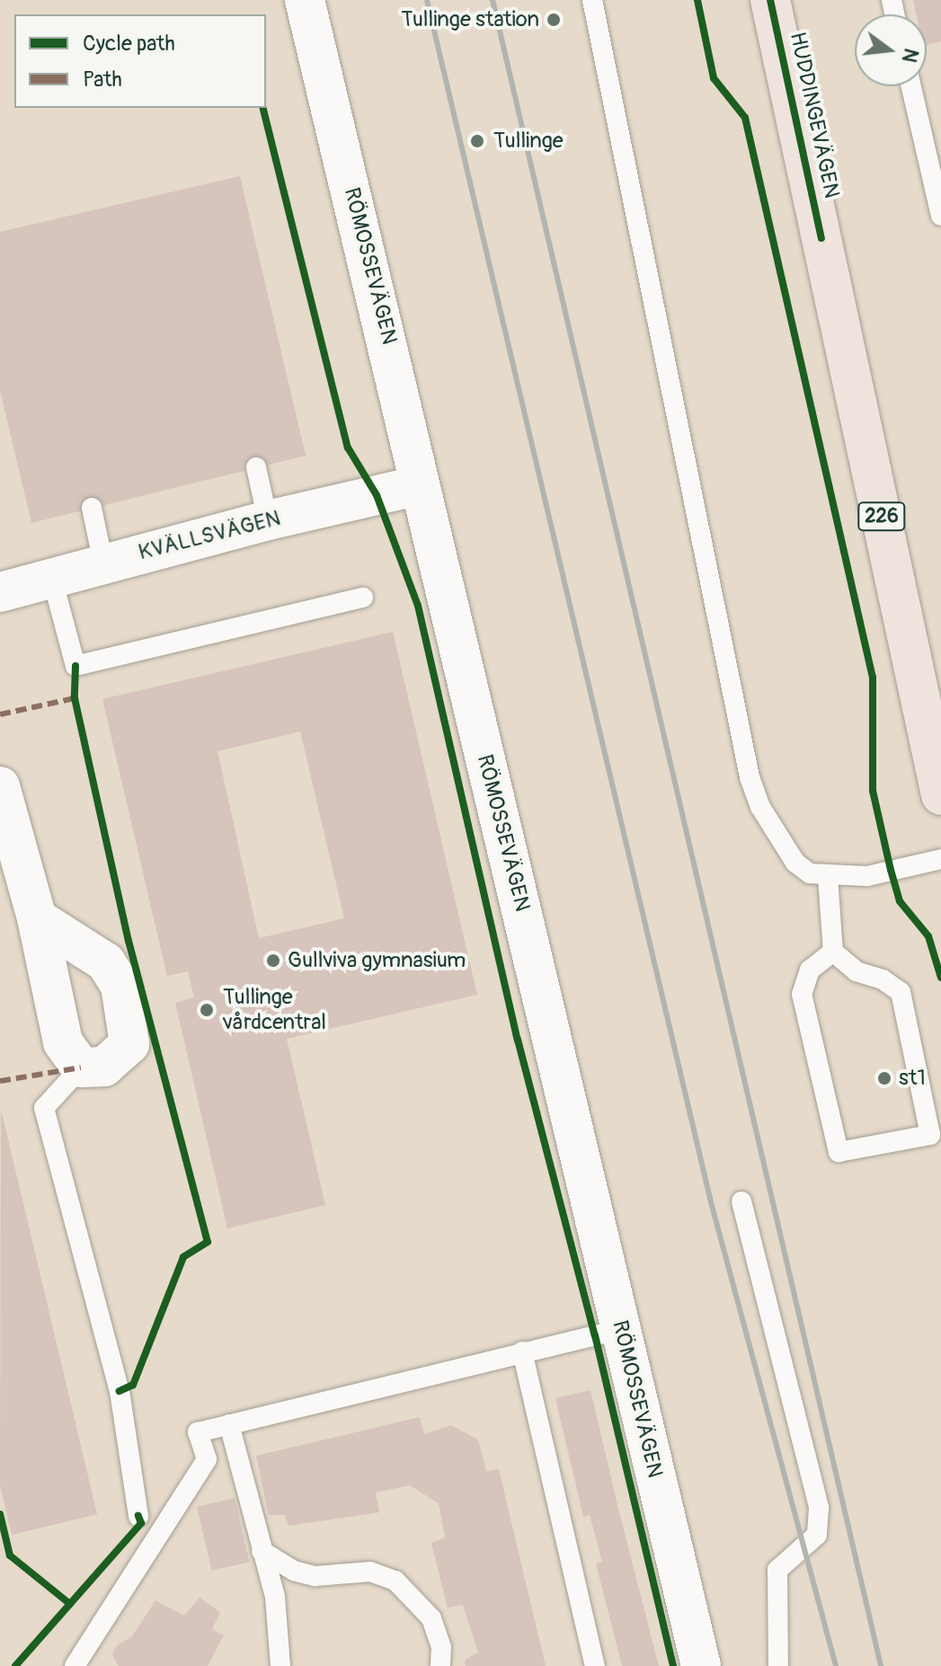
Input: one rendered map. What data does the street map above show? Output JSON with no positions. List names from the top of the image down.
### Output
{
  "streets": {
    "main road": ["HUDDINGEVÄGEN", "226"],
    "street": ["RÖMOSSEVÄGEN", "KVÄLLSVÄGEN"]
  },
  "crossings": [
    ["RÖMOSSEVÄGEN", "KVÄLLSVÄGEN"]
  ],
  "places": [
    "Tullinge station",
    "Tullinge",
    "Gullviva gymnasium",
    "Tullinge vårdcentral",
    "st1"
  ],
  "legend": ["Cycle path", "Path"],
  "north": "right"
}
